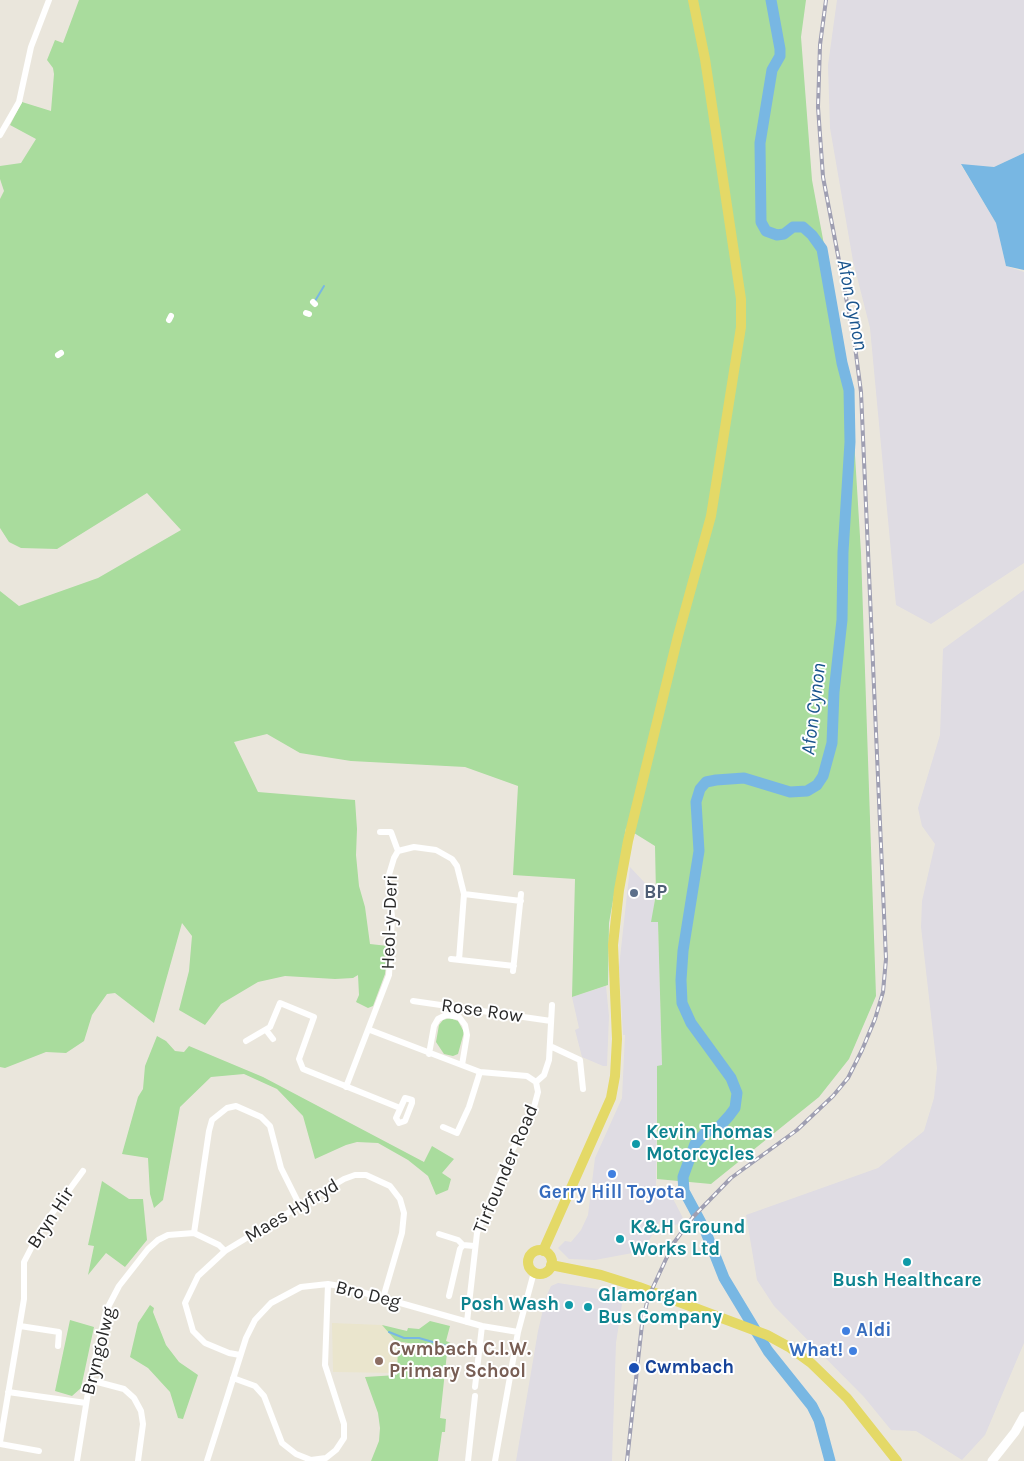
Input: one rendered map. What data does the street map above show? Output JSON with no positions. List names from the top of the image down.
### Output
{
  "streets": {
    "street": [
      "Heol-y-Deri",
      "Rose Row",
      "Tirfounder Road",
      "Maes Hyfryd",
      "Bryn Hir",
      "Bro Deg",
      "Bryngolwg"
    ]
  },
  "crossings": [
    ["Rose Row", "Tirfounder Road"],
    ["Tirfounder Road", "Bro Deg"],
    ["Maes Hyfryd", "Bro Deg"]
  ],
  "water": ["Afon Cynon"],
  "places": [
    "BP",
    "Kevin Thomas Motorcycles",
    "Gerry Hill Toyota",
    "K&H Ground Works Ltd",
    "Bush Healthcare",
    "Posh Wash",
    "Glamorgan Bus Company",
    "Aldi",
    "What!",
    "Cwmbach C.I.W. Primary School",
    "Cwmbach"
  ]
}
